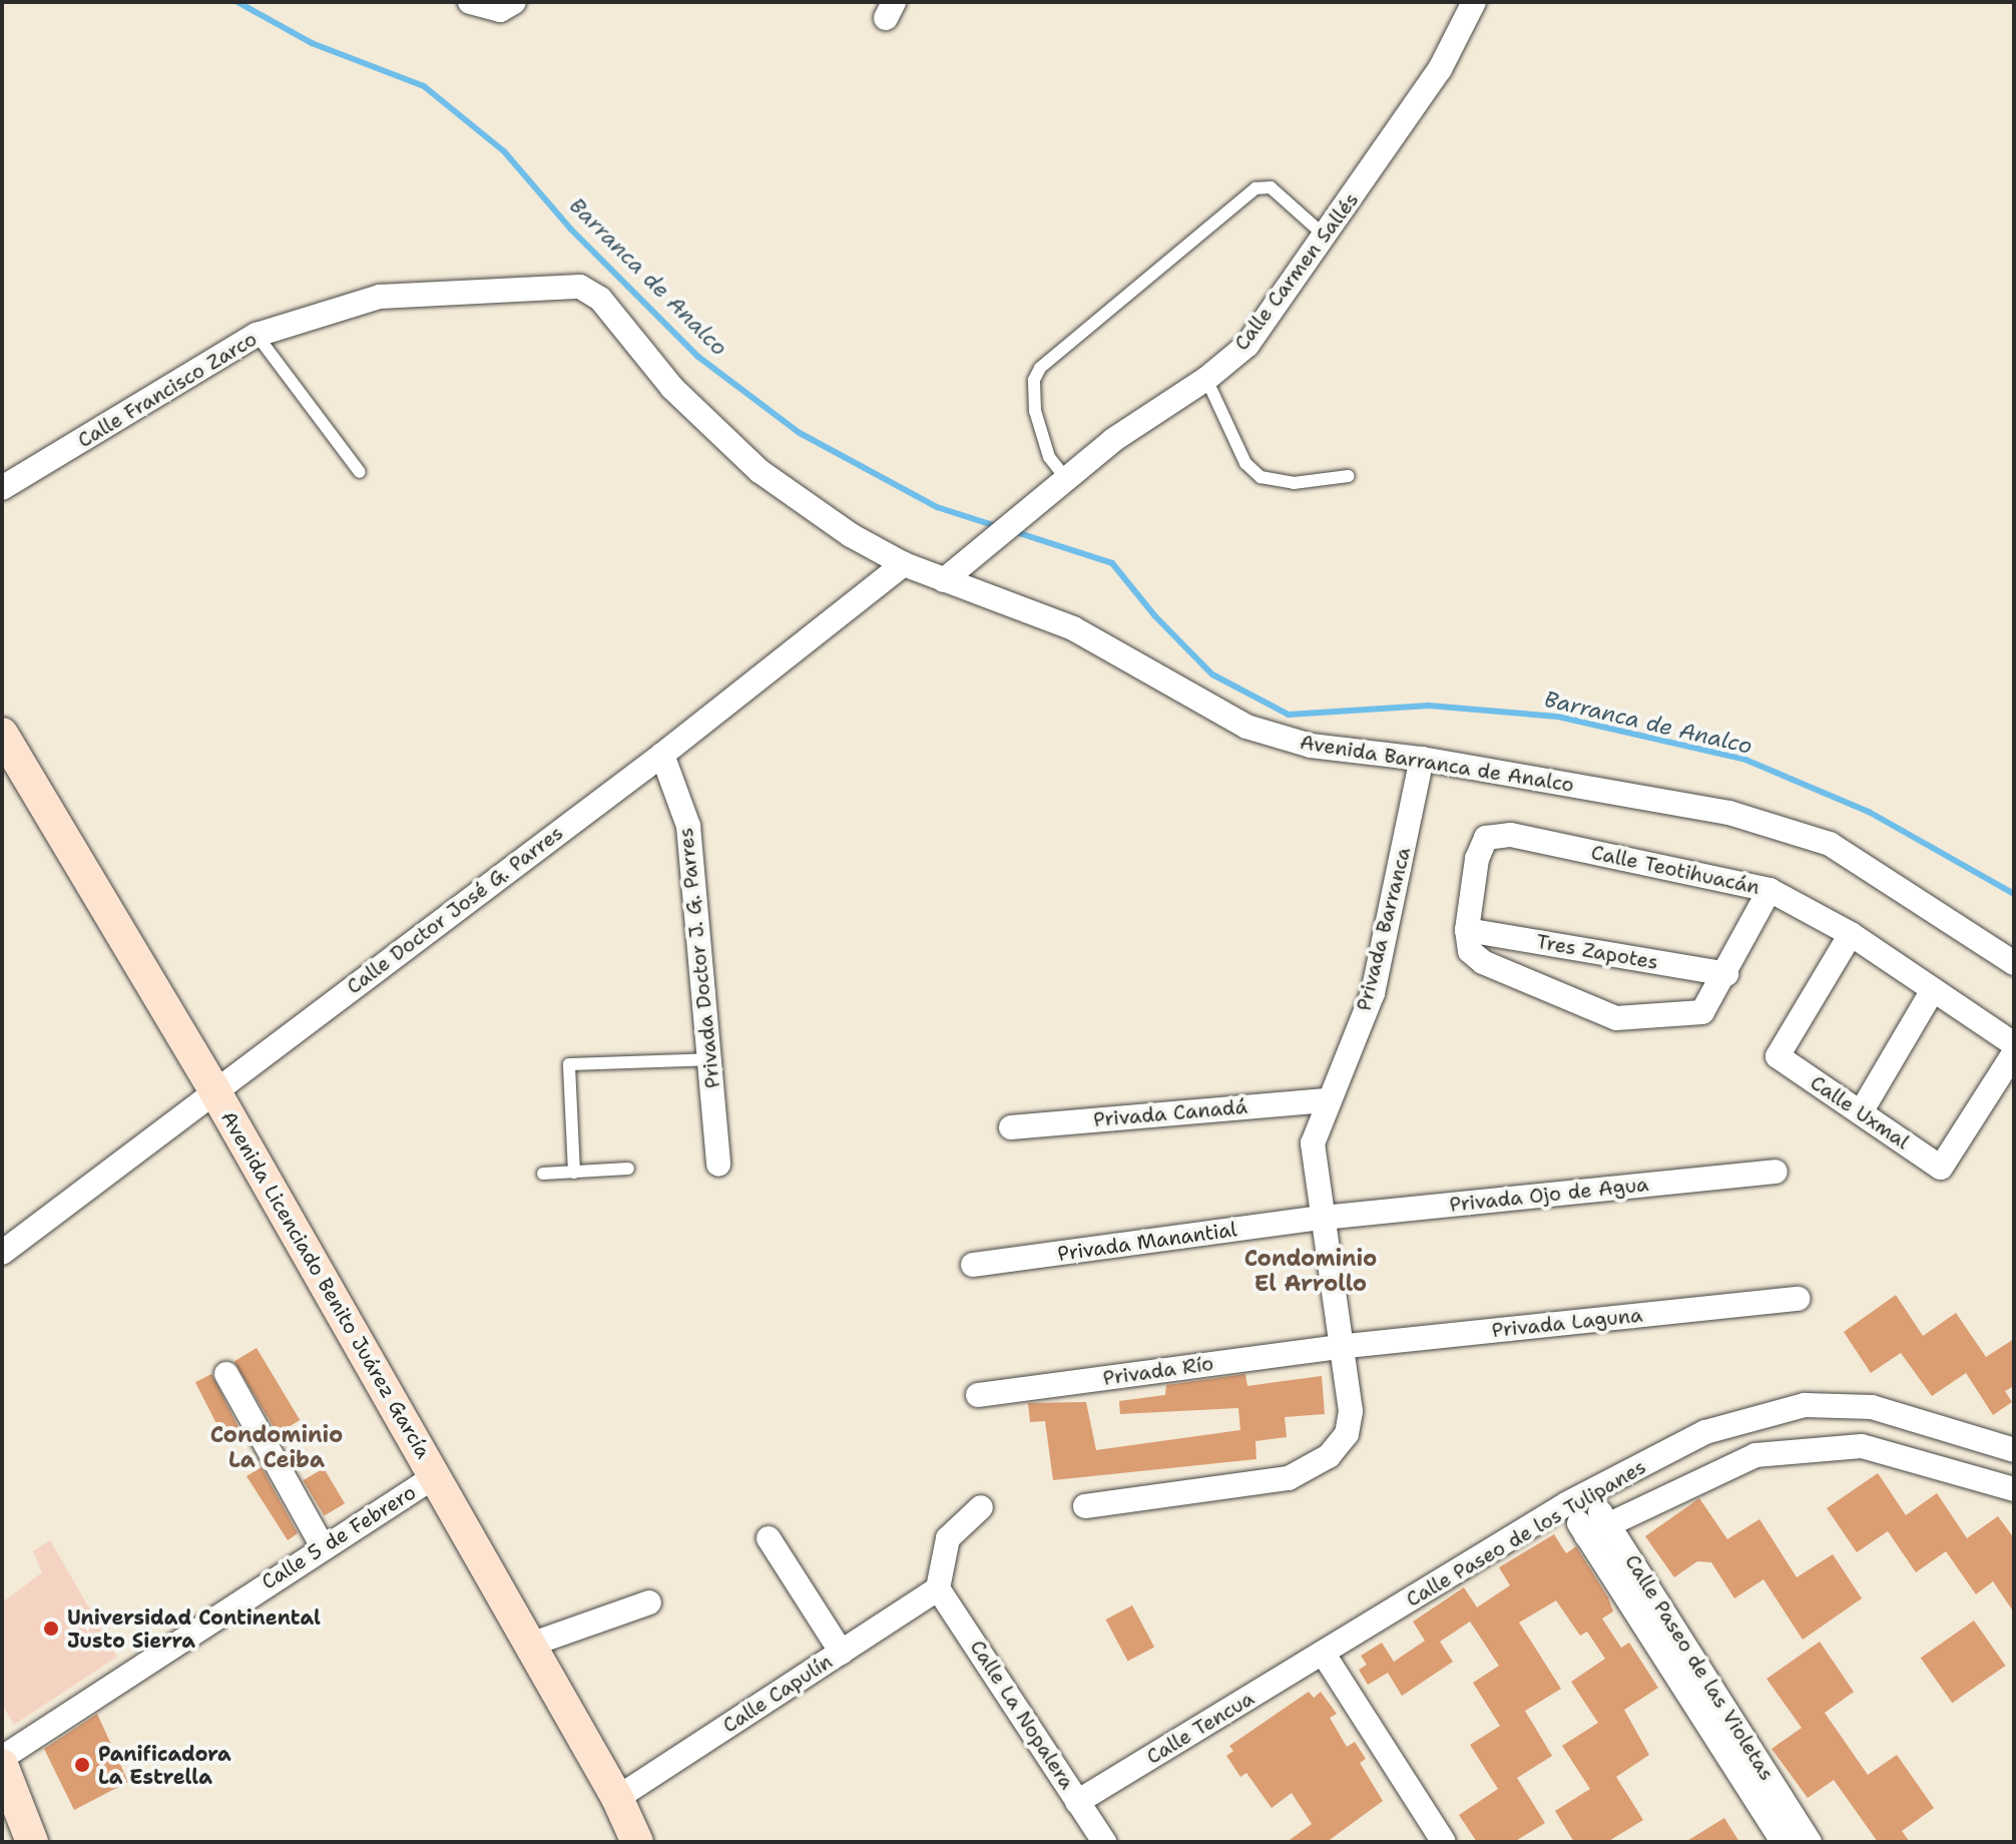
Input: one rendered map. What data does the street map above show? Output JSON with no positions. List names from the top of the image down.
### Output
{
  "streets": {
    "main road": ["Avenida Licenciado Benito Juárez García"],
    "street": [
      "Calle Carmen Sallés",
      "Calle Francisco Zarco",
      "Avenida Barranca de Analco",
      "Calle Teotihuacán",
      "Calle Doctor José G. Parres",
      "Privada Barranca",
      "Tres Zapotes",
      "Privada Doctor J. G. Parres",
      "Calle Uxmal",
      "Privada Canadá",
      "Privada Ojo de Agua",
      "Privada Manantial",
      "Privada Laguna",
      "Privada Río",
      "Calle Paseo de los Tulipanes",
      "Calle 5 de Febrero",
      "Calle Paseo de las Violetas",
      "Calle Capulín",
      "Calle La Nopalera",
      "Calle Tencua"
    ]
  },
  "crossings": [
    ["Calle Carmen Sallés", "Avenida Barranca de Analco"],
    ["Calle Francisco Zarco", "Avenida Barranca de Analco"],
    ["Avenida Barranca de Analco", "Calle Doctor José G. Parres"],
    ["Avenida Barranca de Analco", "Privada Barranca"],
    ["Calle Teotihuacán", "Tres Zapotes"],
    ["Calle Teotihuacán", "Calle Uxmal"],
    ["Calle Doctor José G. Parres", "Privada Doctor J. G. Parres"],
    ["Calle Doctor José G. Parres", "Avenida Licenciado Benito Juárez García"],
    ["Privada Barranca", "Privada Canadá"],
    ["Privada Barranca", "Privada Ojo de Agua"],
    ["Privada Barranca", "Privada Manantial"],
    ["Privada Barranca", "Privada Laguna"],
    ["Privada Barranca", "Privada Río"],
    ["Privada Ojo de Agua", "Privada Manantial"],
    ["Avenida Licenciado Benito Juárez García", "Calle 5 de Febrero"],
    ["Avenida Licenciado Benito Juárez García", "Calle Capulín"],
    ["Privada Laguna", "Privada Río"],
    ["Calle Paseo de los Tulipanes", "Calle Paseo de las Violetas"],
    ["Calle Paseo de los Tulipanes", "Calle Tencua"],
    ["Calle Capulín", "Calle La Nopalera"],
    ["Calle La Nopalera", "Calle Tencua"]
  ],
  "districts": ["Condominio El Arrollo", "Condominio La Ceiba"],
  "water": ["Barranca de Analco"],
  "places": ["Universidad Continental Justo Sierra", "Panificadora La Estrella"]
}
